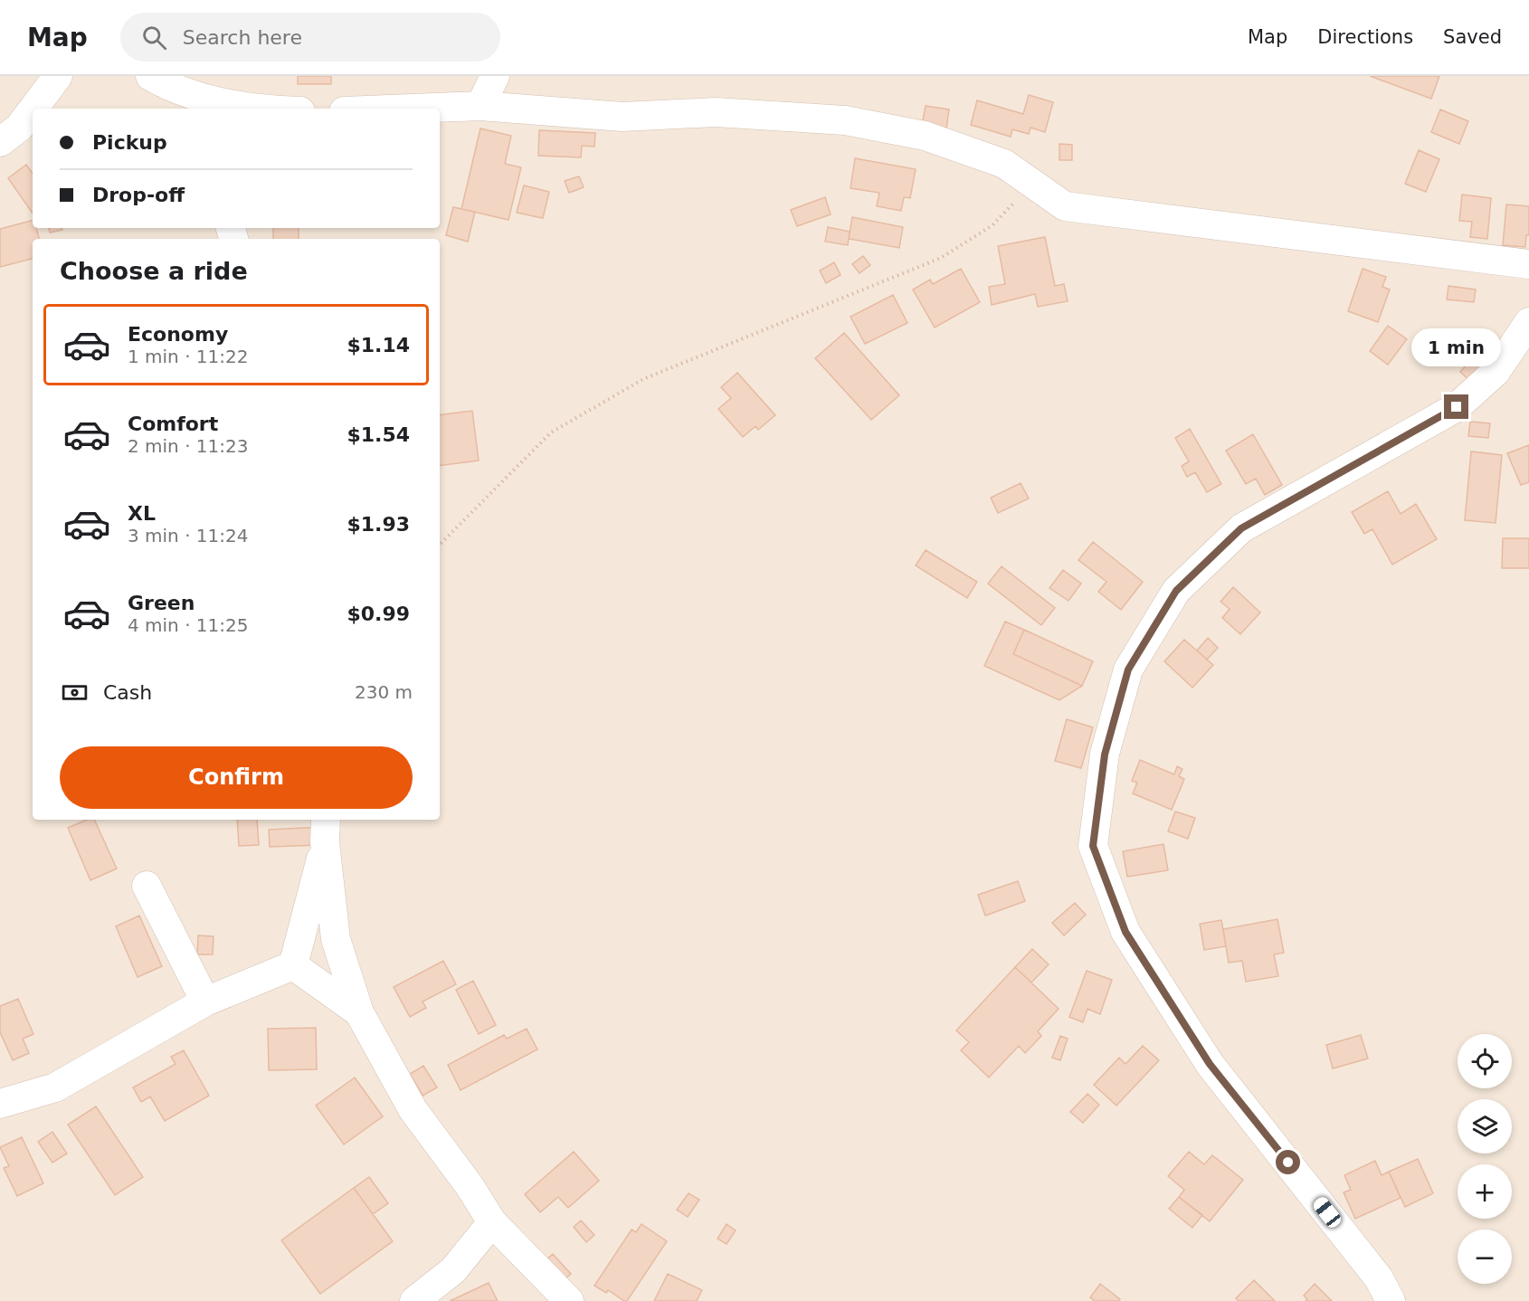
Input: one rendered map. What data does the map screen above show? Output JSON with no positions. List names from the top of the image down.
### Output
{
  "page": {
    "header": "Map",
    "search": "Search here",
    "nav": ["Map", "Directions", "Saved"],
    "banner": ["Pickup", "Drop-off"],
    "heading": "Choose a ride",
    "list": [
      {
        "name": "Economy",
        "note": "1 min · 11:22",
        "value": "$1.14"
      },
      {
        "name": "Comfort",
        "note": "2 min · 11:23",
        "value": "$1.54"
      },
      {
        "name": "XL",
        "note": "3 min · 11:24",
        "value": "$1.93"
      },
      {
        "name": "Green",
        "note": "4 min · 11:25",
        "value": "$0.99"
      }
    ],
    "bubble": "1 min",
    "pay": ["Cash", "230 m"],
    "buttons": "Confirm",
    "map_buttons": ["+", "−"]
  }
}
